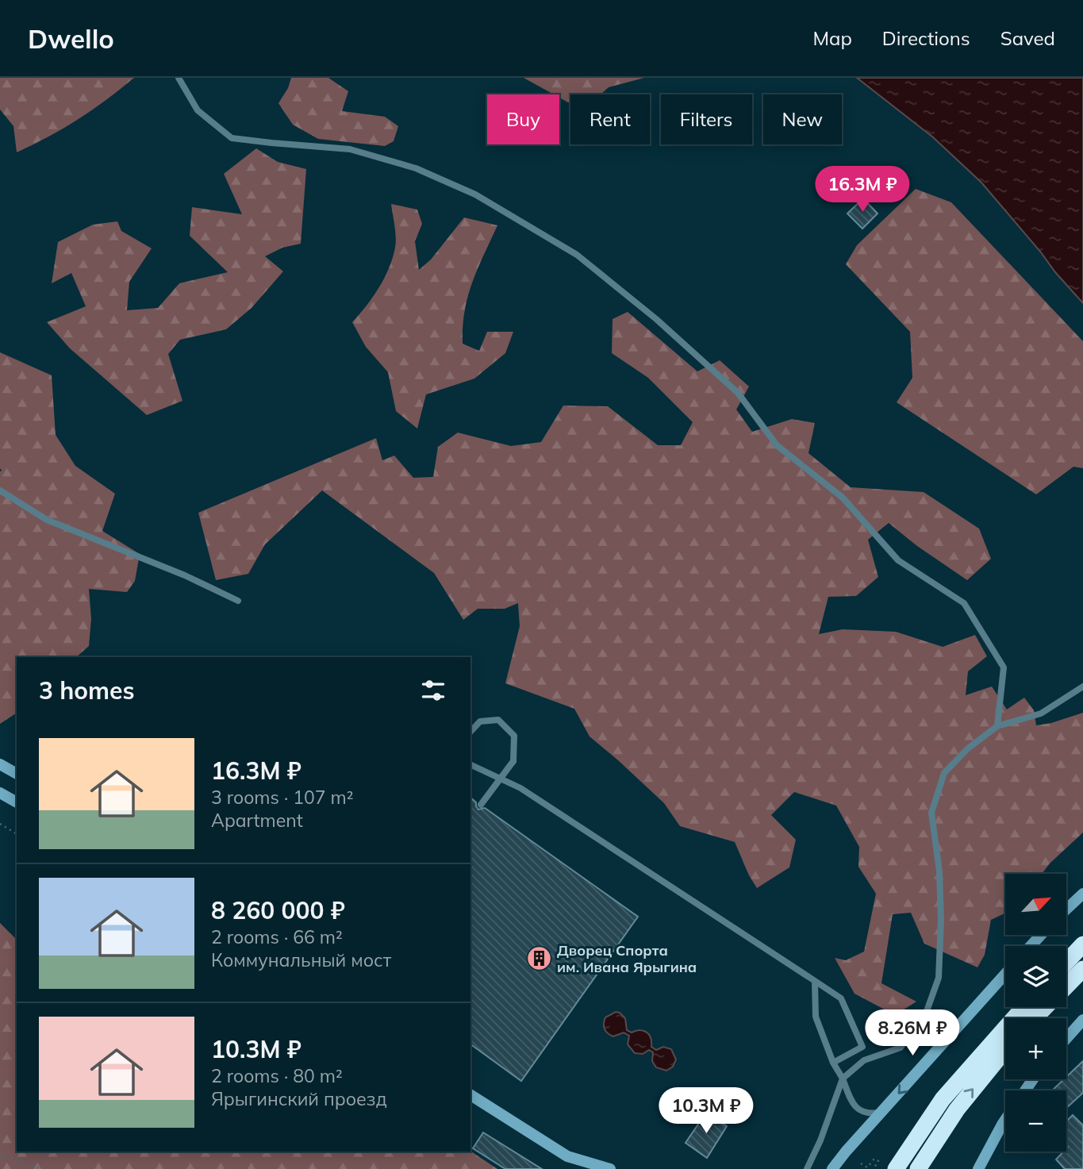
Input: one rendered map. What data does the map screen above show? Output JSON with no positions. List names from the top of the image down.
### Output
{
  "places": {
    "building": ["Дворец Спорта им. Ивана Ярыгина"]
  },
  "north": "top right",
  "page": {
    "header": "Dwello",
    "nav": ["Map", "Directions", "Saved"],
    "chip": [
      "Buy",
      "Rent",
      "Filters",
      "New"
    ],
    "price": ["16.3M ₽", "8.26M ₽", "10.3M ₽"],
    "heading": "3 homes",
    "list": [
      {
        "name": "16.3M ₽",
        "note": "3 rooms · 107 m² · Apartment"
      },
      {
        "name": "8 260 000 ₽",
        "note": "2 rooms · 66 m² · Коммунальный мост"
      },
      {
        "name": "10.3M ₽",
        "note": "2 rooms · 80 m² · Ярыгинский проезд"
      }
    ],
    "map_buttons": ["+", "−"]
  }
}
